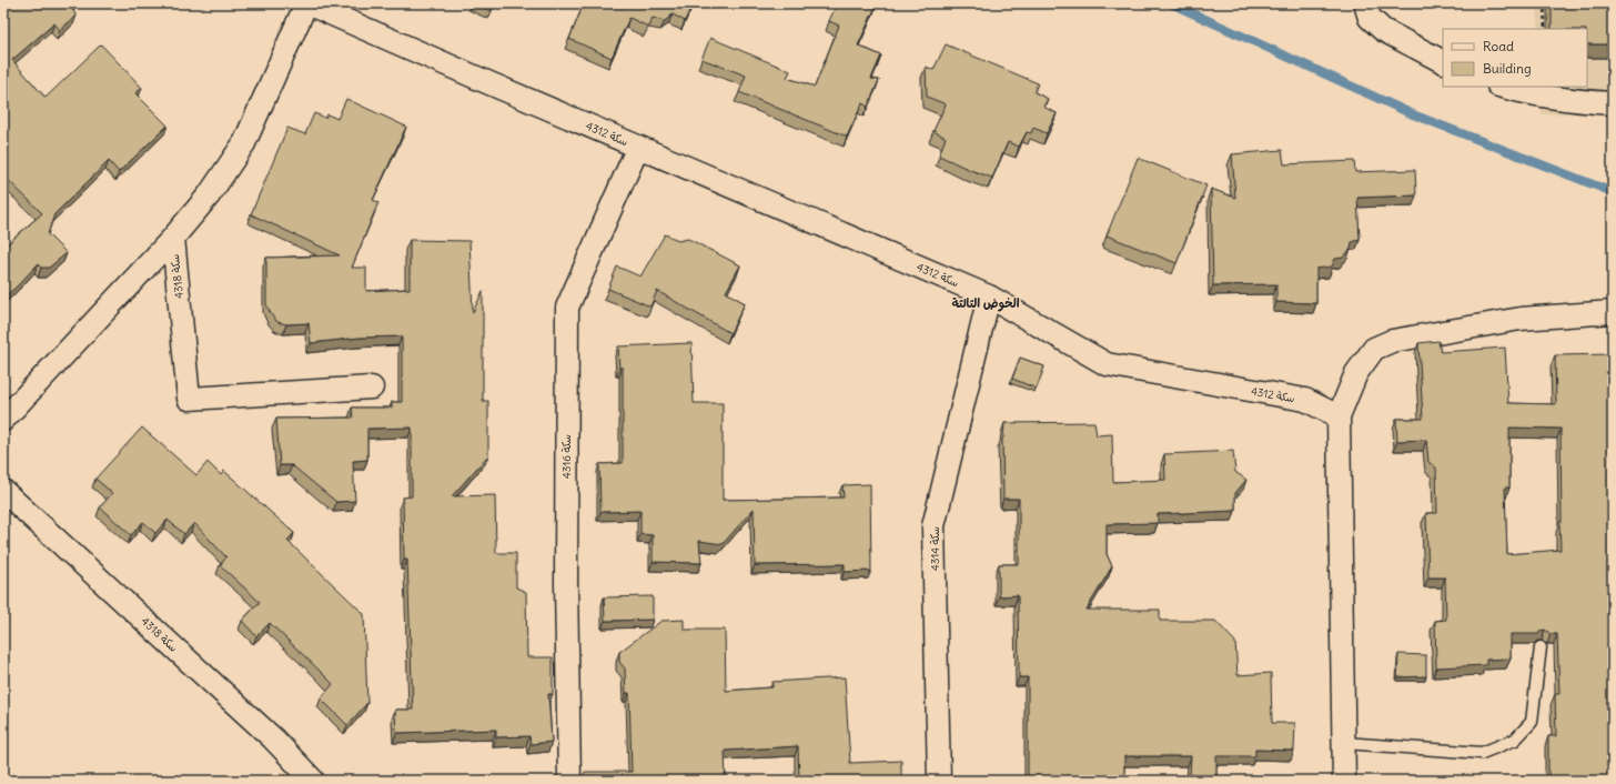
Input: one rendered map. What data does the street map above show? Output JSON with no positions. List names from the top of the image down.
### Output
{
  "streets": {
    "street": [
      "سكة 4312",
      "سكة 4318",
      "سكة 4316",
      "سكة 4314"
    ]
  },
  "crossings": [
    ["سكة 4312", "سكة 4316"],
    ["سكة 4312", "سكة 4314"]
  ],
  "districts": ["الخوض الثالثة"],
  "legend": ["Road", "Building"]
}
